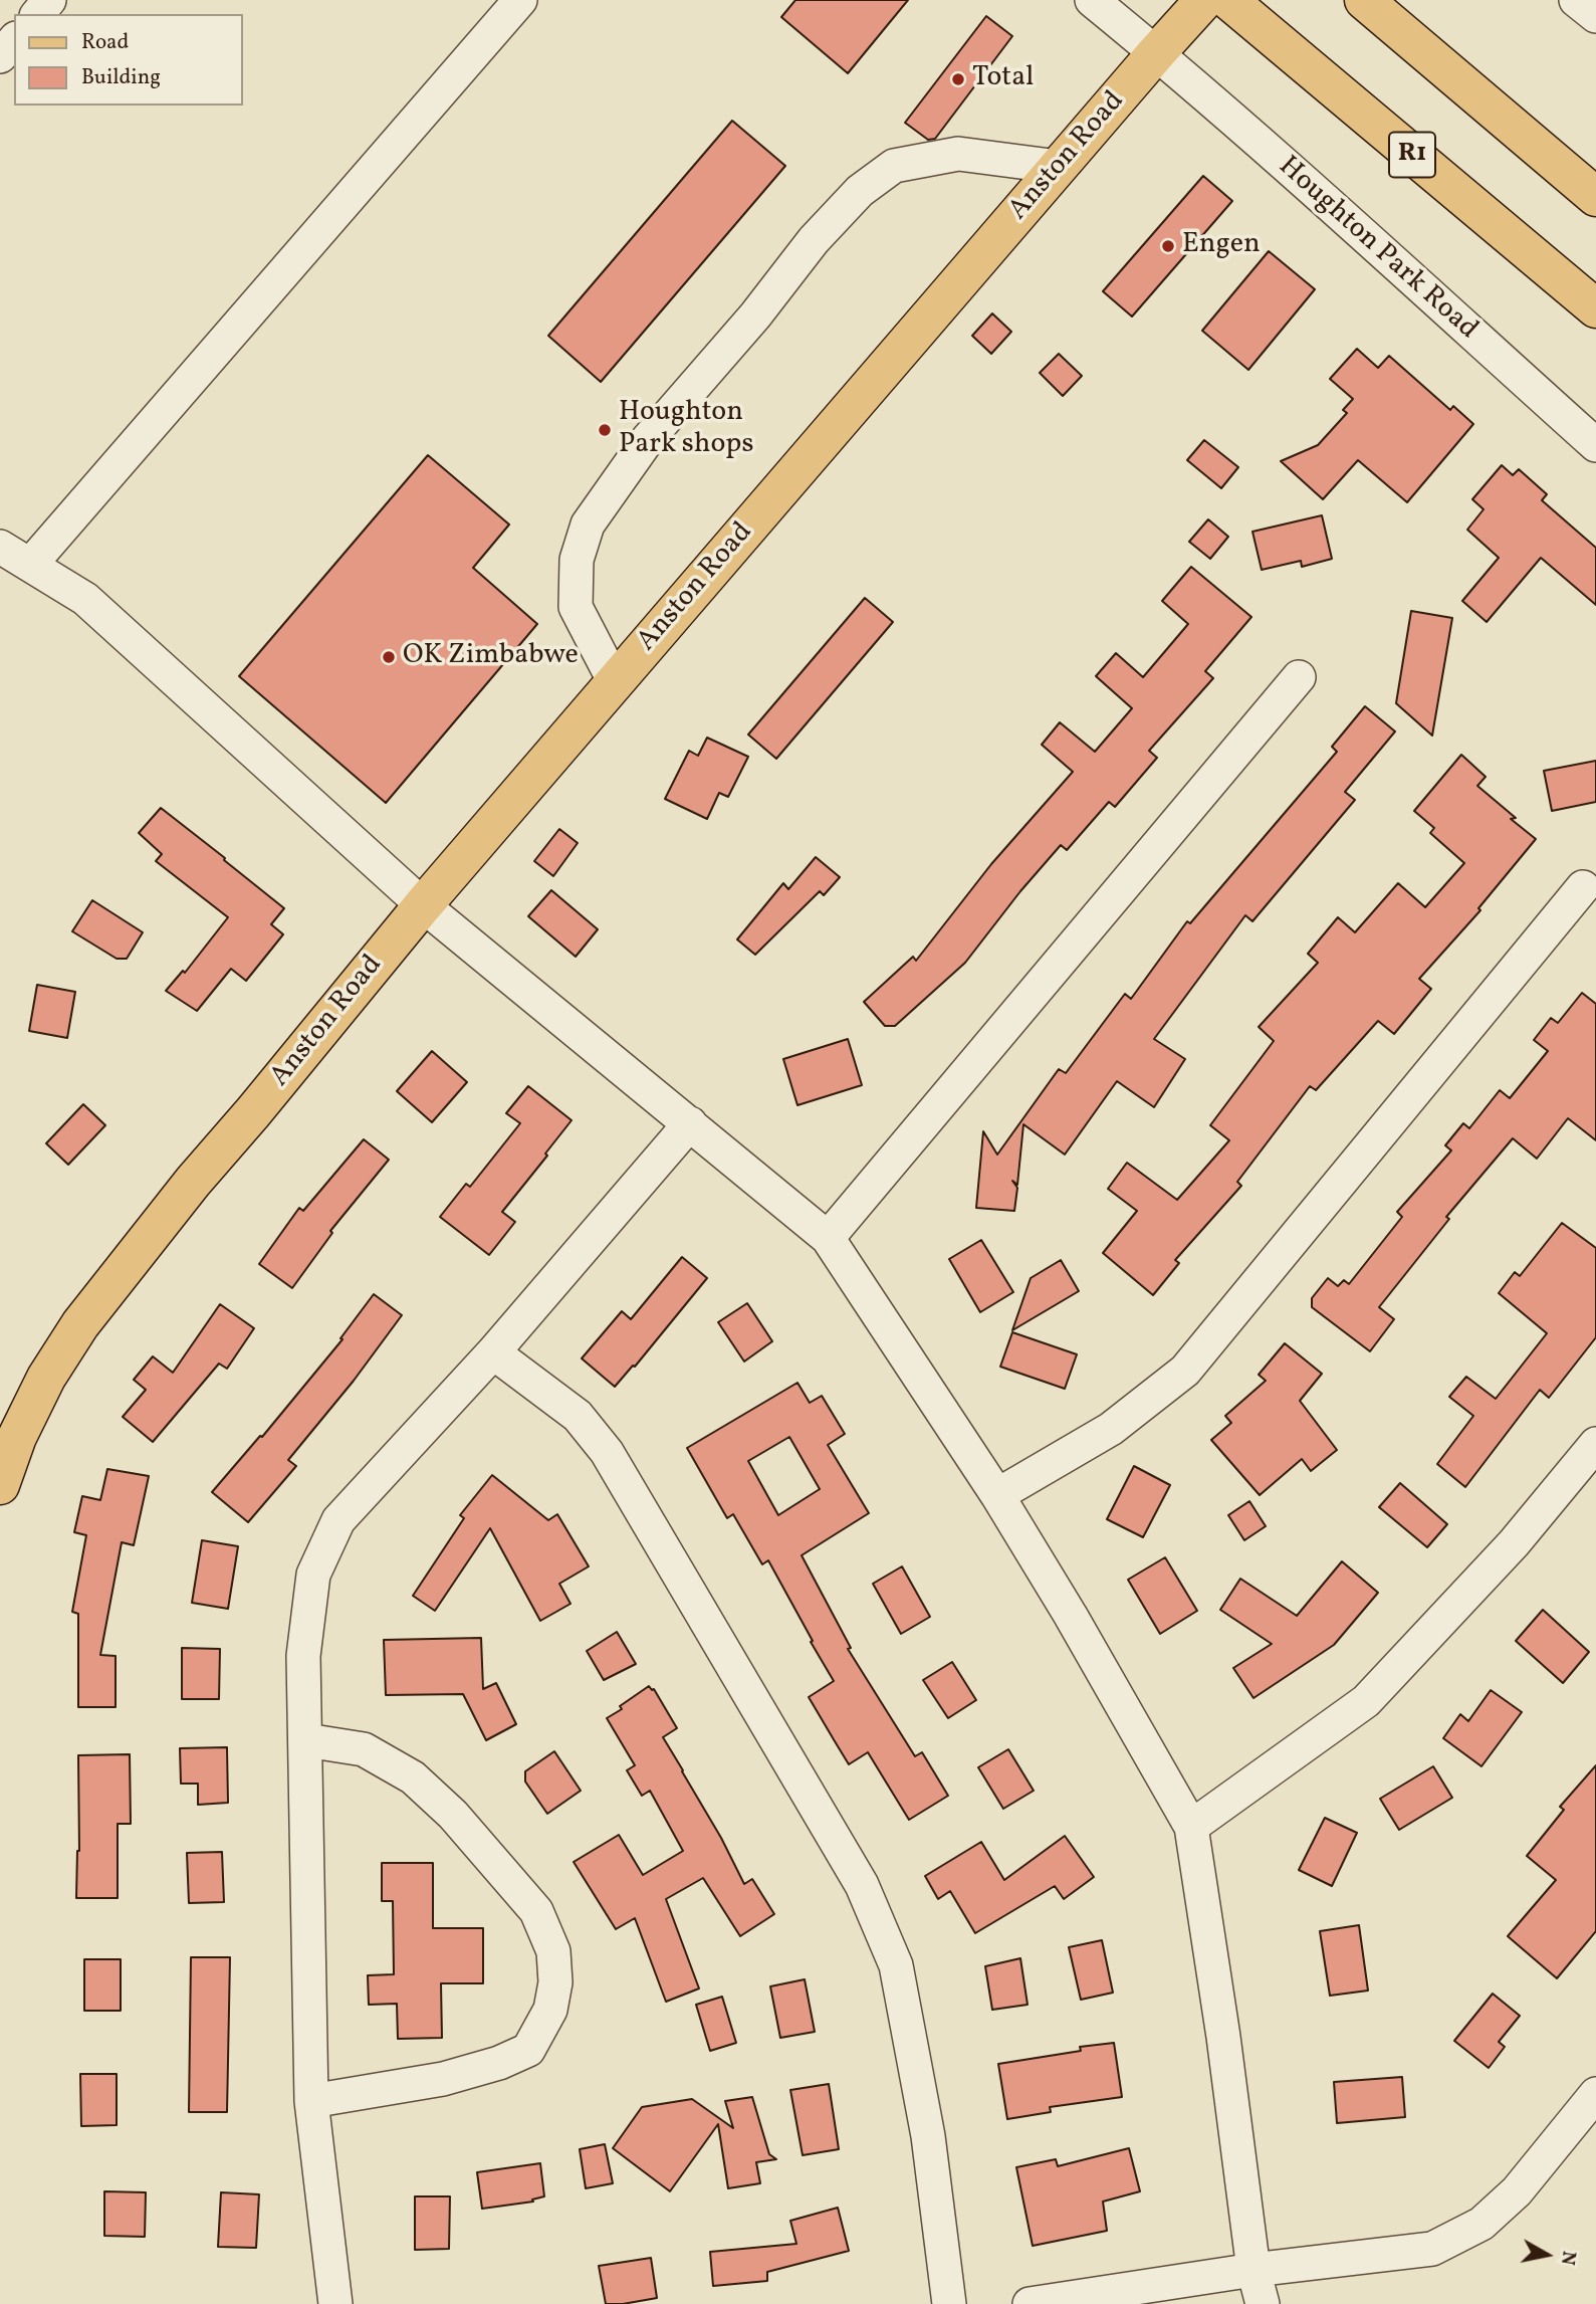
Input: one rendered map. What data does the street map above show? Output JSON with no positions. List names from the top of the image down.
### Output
{
  "streets": {
    "main road": ["R1", "Anston Road"],
    "street": ["Houghton Park Road"]
  },
  "crossings": [
    ["Anston Road", "Houghton Park Road"]
  ],
  "places": [
    "Total",
    "Engen",
    "Houghton Park shops",
    "OK Zimbabwe"
  ],
  "legend": ["Road", "Building"],
  "north": "right"
}
